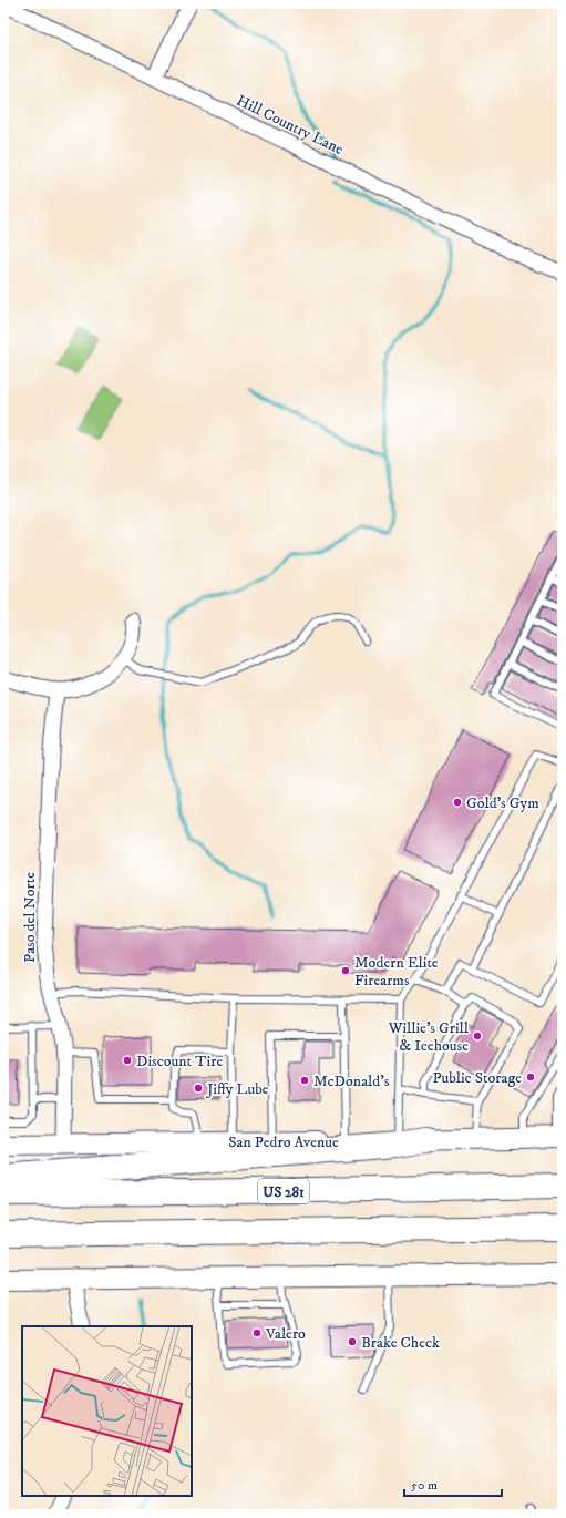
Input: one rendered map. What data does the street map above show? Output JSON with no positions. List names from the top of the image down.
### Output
{
  "streets": {
    "highway": ["US 281"],
    "main road": ["San Pedro Avenue"],
    "street": ["Hill Country Lane", "Paso del Norte"]
  },
  "crossings": [
    ["Paso del Norte", "San Pedro Avenue"]
  ],
  "places": [
    "Gold's Gym",
    "Modern Elite Firearms",
    "Willie's Grill & Icehouse",
    "Discount Tire",
    "Public Storage",
    "McDonald's",
    "Jiffy Lube",
    "Valero",
    "Brake Check"
  ],
  "scale_bar": "50 m"
}
